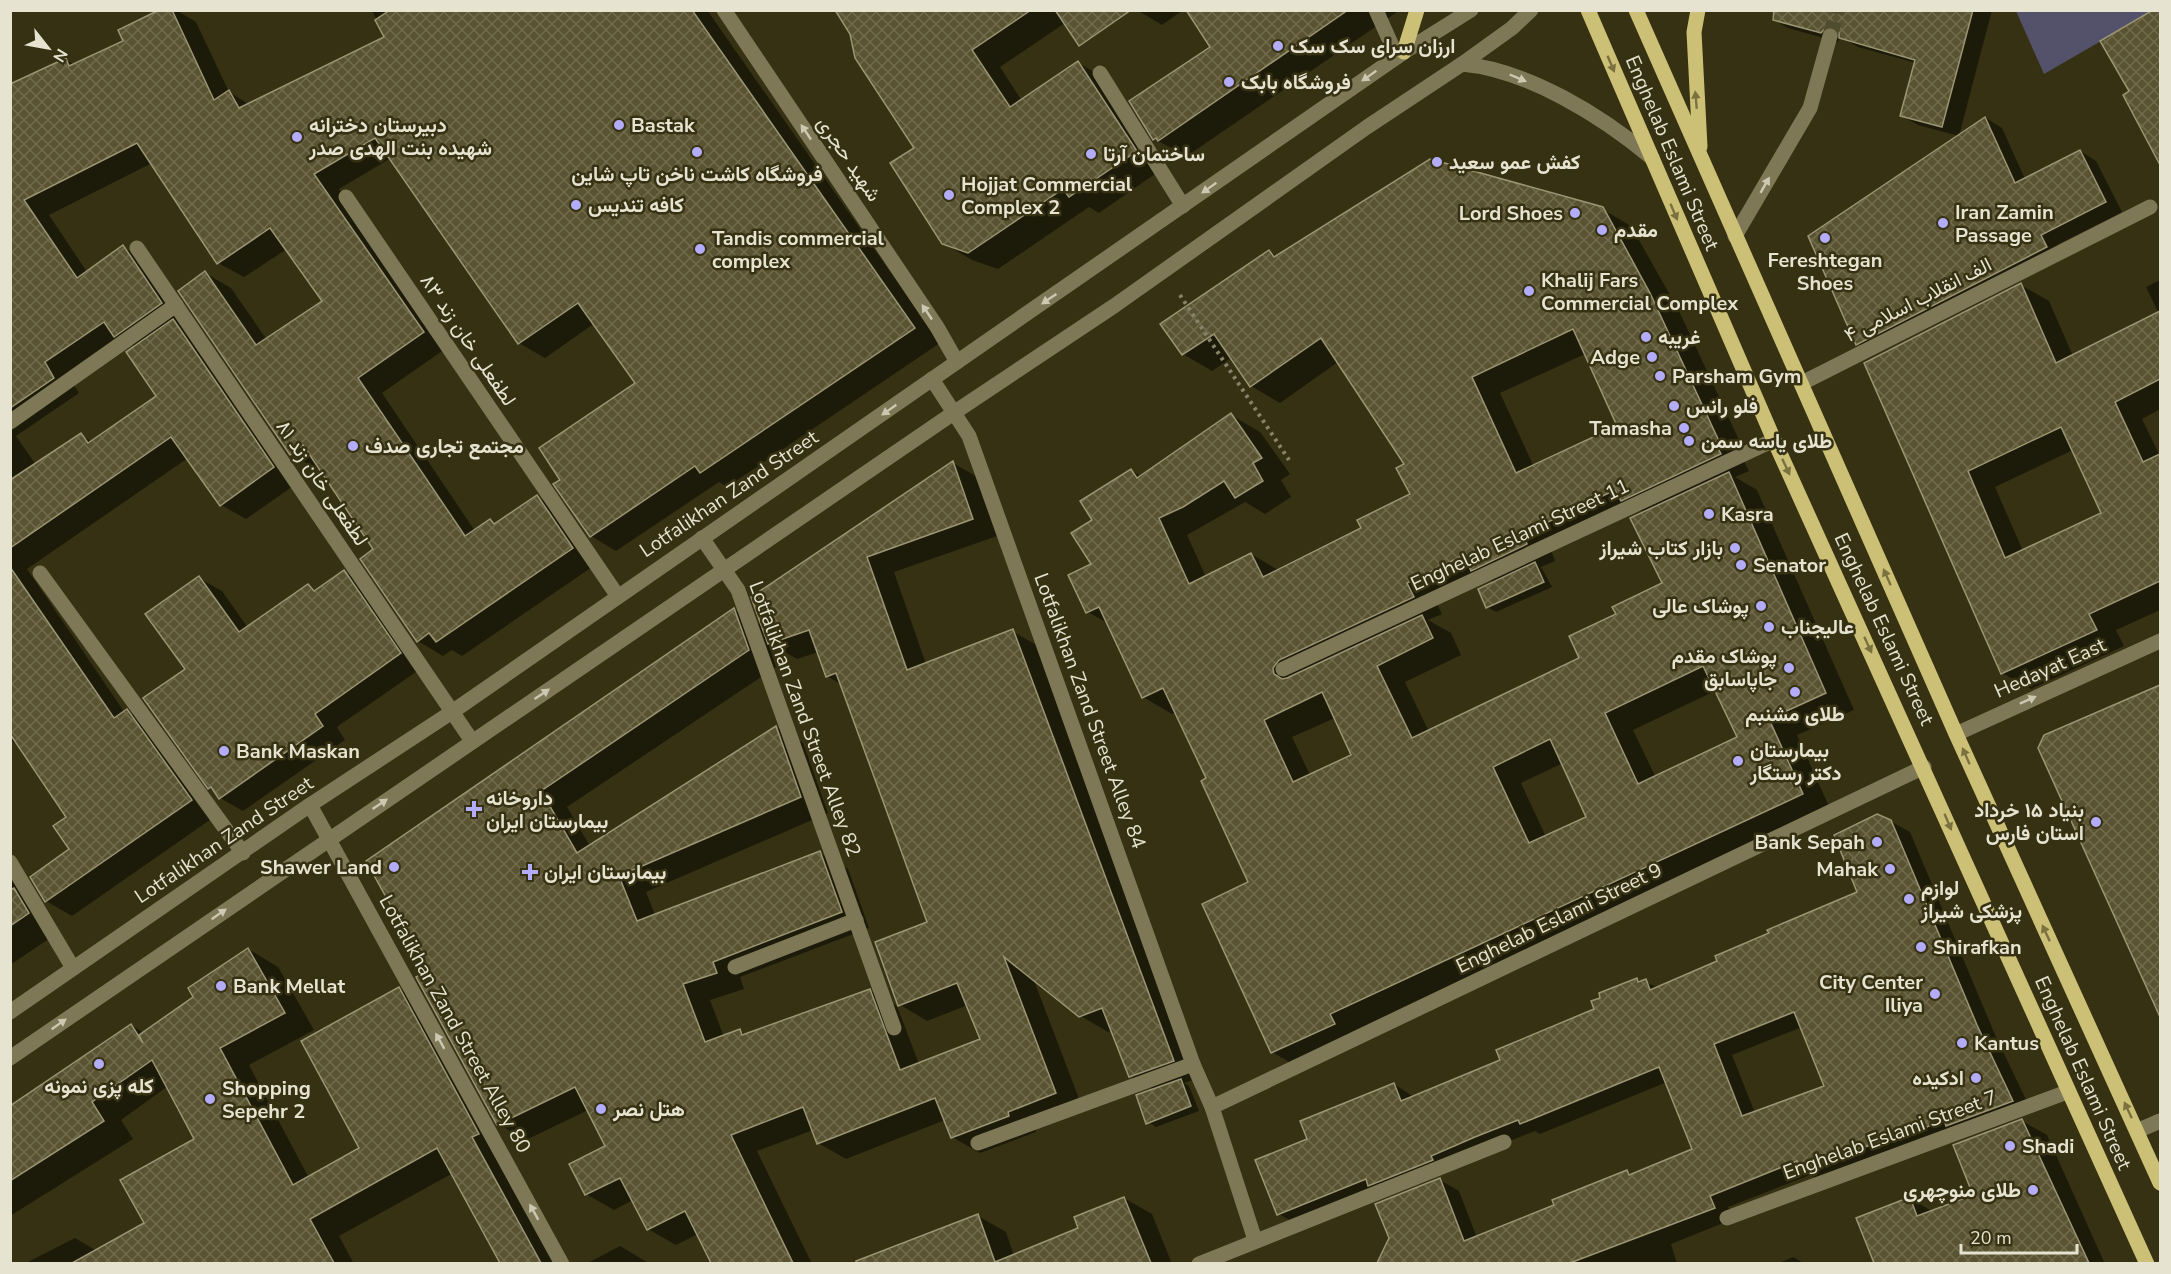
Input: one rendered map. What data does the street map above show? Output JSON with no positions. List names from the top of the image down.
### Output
{
  "streets": {
    "main road": ["Enghelab Eslami Street"],
    "street": [
      "شهید حجری",
      "۴ الف انقلاب اسلامی",
      "لطفعلی خان زند ۸۳",
      "لطفعلی خان زند ۸۱",
      "Lotfalikhan Zand Street",
      "Enghelab Eslami Street 11",
      "Hedayat East",
      "Lotfalikhan Zand Street Alley 84",
      "Lotfalikhan Zand Street Alley 82",
      "Enghelab Eslami Street 9",
      "Lotfalikhan Zand Street Alley 80",
      "Enghelab Eslami Street 7"
    ]
  },
  "crossings": [
    ["Enghelab Eslami Street", "۴ الف انقلاب اسلامی"],
    ["Enghelab Eslami Street", "Enghelab Eslami Street 11"],
    ["Enghelab Eslami Street", "Hedayat East"],
    ["Enghelab Eslami Street", "Enghelab Eslami Street 9"],
    ["Enghelab Eslami Street", "Enghelab Eslami Street 7"],
    ["شهید حجری", "Lotfalikhan Zand Street"],
    ["لطفعلی خان زند ۸۳", "Lotfalikhan Zand Street"],
    ["لطفعلی خان زند ۸۱", "Lotfalikhan Zand Street"],
    ["Lotfalikhan Zand Street", "Lotfalikhan Zand Street Alley 84"],
    ["Lotfalikhan Zand Street", "Lotfalikhan Zand Street Alley 82"],
    ["Lotfalikhan Zand Street", "Lotfalikhan Zand Street Alley 80"],
    ["Lotfalikhan Zand Street Alley 84", "Enghelab Eslami Street 9"]
  ],
  "one_way": ["شهید حجری", "Hedayat East", "Lotfalikhan Zand Street Alley 80"],
  "places": {
    "other": [
      "ارزان سرای سک سک",
      "فروشگاه بابک",
      "Bastak",
      "دبیرستان دخترانه شهیده بنت الهدی صدر",
      "فروشگاه کاشت ناخن تاپ شاین",
      "ساختمان آرتا",
      "کفش عمو سعید",
      "Hojjat Commercial Complex 2",
      "کافه تندیس",
      "Lord Shoes",
      "Iran Zamin Passage",
      "مقدم",
      "Fereshtegan Shoes",
      "Tandis commercial complex",
      "Khalij Fars Commercial Complex",
      "غریبه",
      "Adge",
      "Parsham Gym",
      "فلو رانس",
      "Tamasha",
      "طلای یاسه سمن",
      "مجتمع تجاری صدف",
      "Kasra",
      "بازار کتاب شیراز",
      "Senator",
      "پوشاک عالی",
      "عالیجناب",
      "پوشاک مقدم جاپاسابق",
      "طلای مشنبم",
      "Bank Maskan",
      "بیمارستان دکتر رستگار",
      "بنیاد ۱۵ خرداد استان فارس",
      "Bank Sepah",
      "Shawer Land",
      "Mahak",
      "لوازم پزشکی شیراز",
      "Shirafkan",
      "Bank Mellat",
      "City Center Iliya",
      "Kantus",
      "کله پزی نمونه",
      "ادکیده",
      "Shopping Sepehr 2",
      "هتل نصر",
      "Shadi",
      "طلای منوچهری"
    ],
    "health": ["داروخانه بیمارستان ایران", "بیمارستان ایران"]
  },
  "scale_bar": "20 m",
  "north": "bottom right"
}
